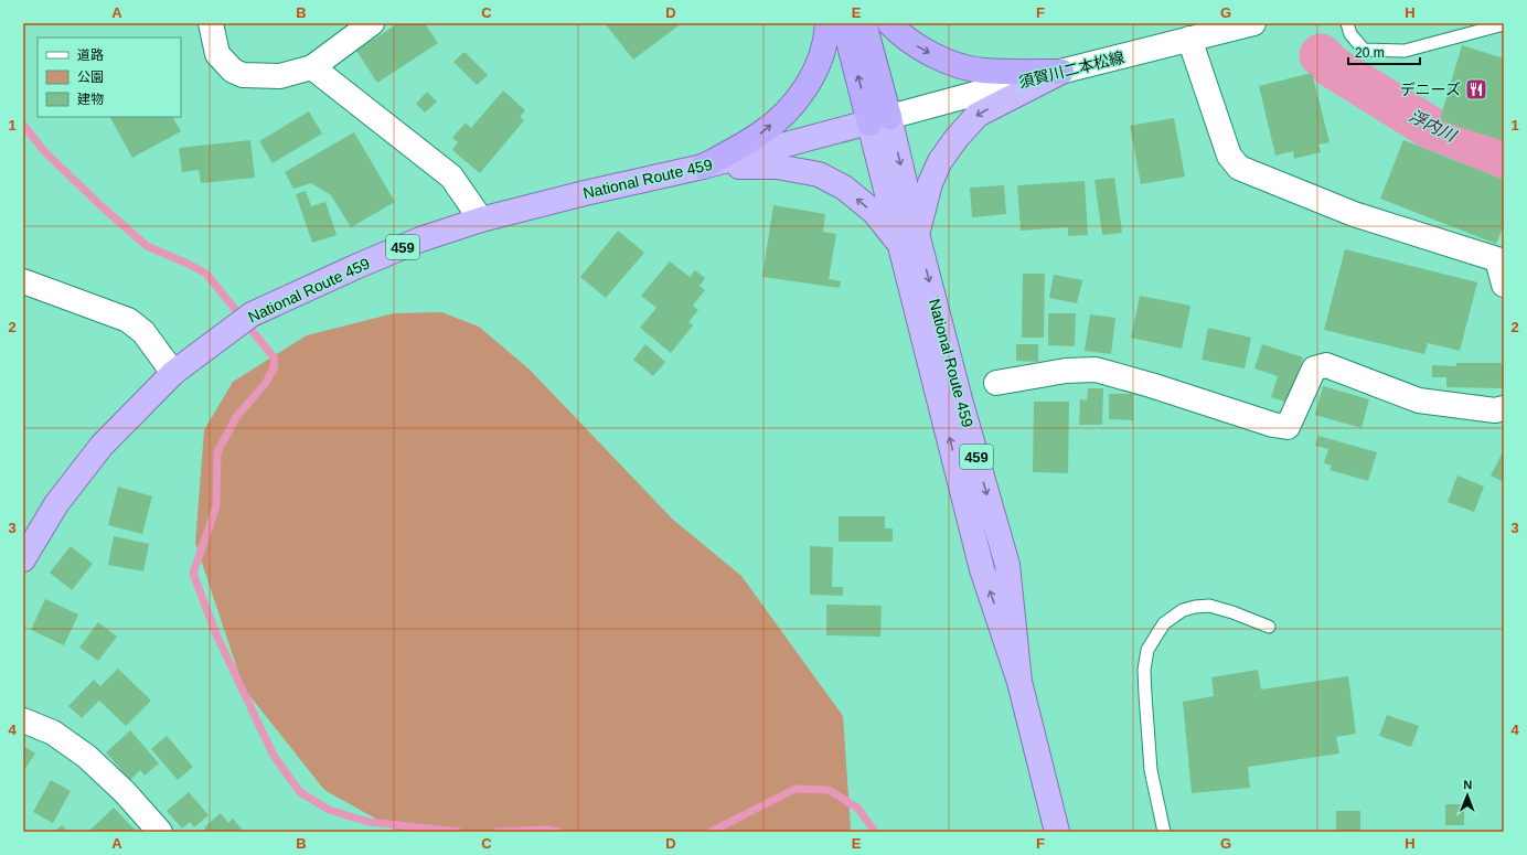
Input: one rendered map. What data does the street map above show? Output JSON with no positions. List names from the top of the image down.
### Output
{
  "streets": {
    "highway": ["National Route 459", "459"],
    "street": ["須賀川二本松線"]
  },
  "crossings": [
    ["須賀川二本松線", "National Route 459"]
  ],
  "water": ["浮内川"],
  "places": {
    "restaurant": ["デニーズ"]
  },
  "legend": ["道路", "公園", "建物"],
  "scale_bar": "20 m",
  "north": "top",
  "grid": {
    "columns": [
      "A",
      "B",
      "C",
      "D",
      "E",
      "F",
      "G",
      "H"
    ],
    "rows": [
      "1",
      "2",
      "3",
      "4"
    ]
  }
}
